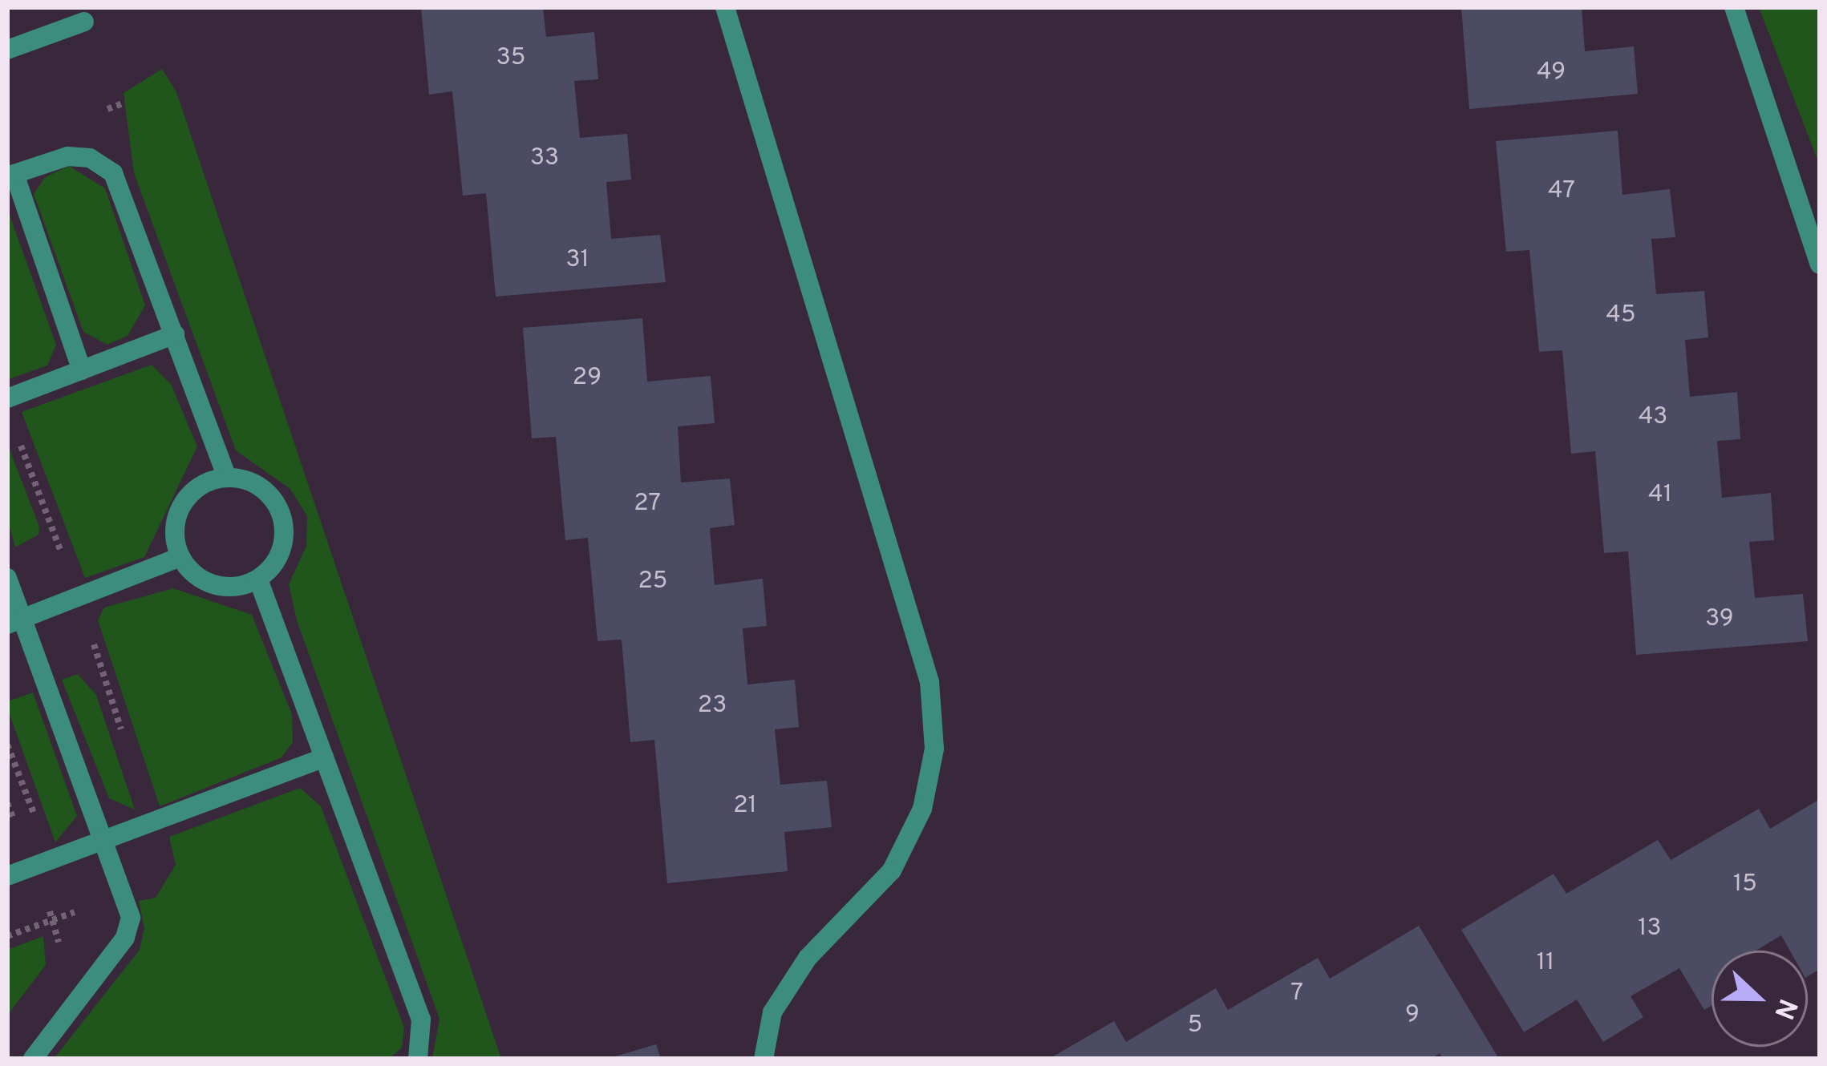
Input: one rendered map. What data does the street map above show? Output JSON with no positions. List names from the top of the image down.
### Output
{
  "house_numbers": [
    "35",
    "49",
    "33",
    "47",
    "31",
    "45",
    "29",
    "43",
    "41",
    "27",
    "25",
    "39",
    "23",
    "21",
    "15",
    "13",
    "11",
    "7",
    "9",
    "5"
  ],
  "north": "right"
}
